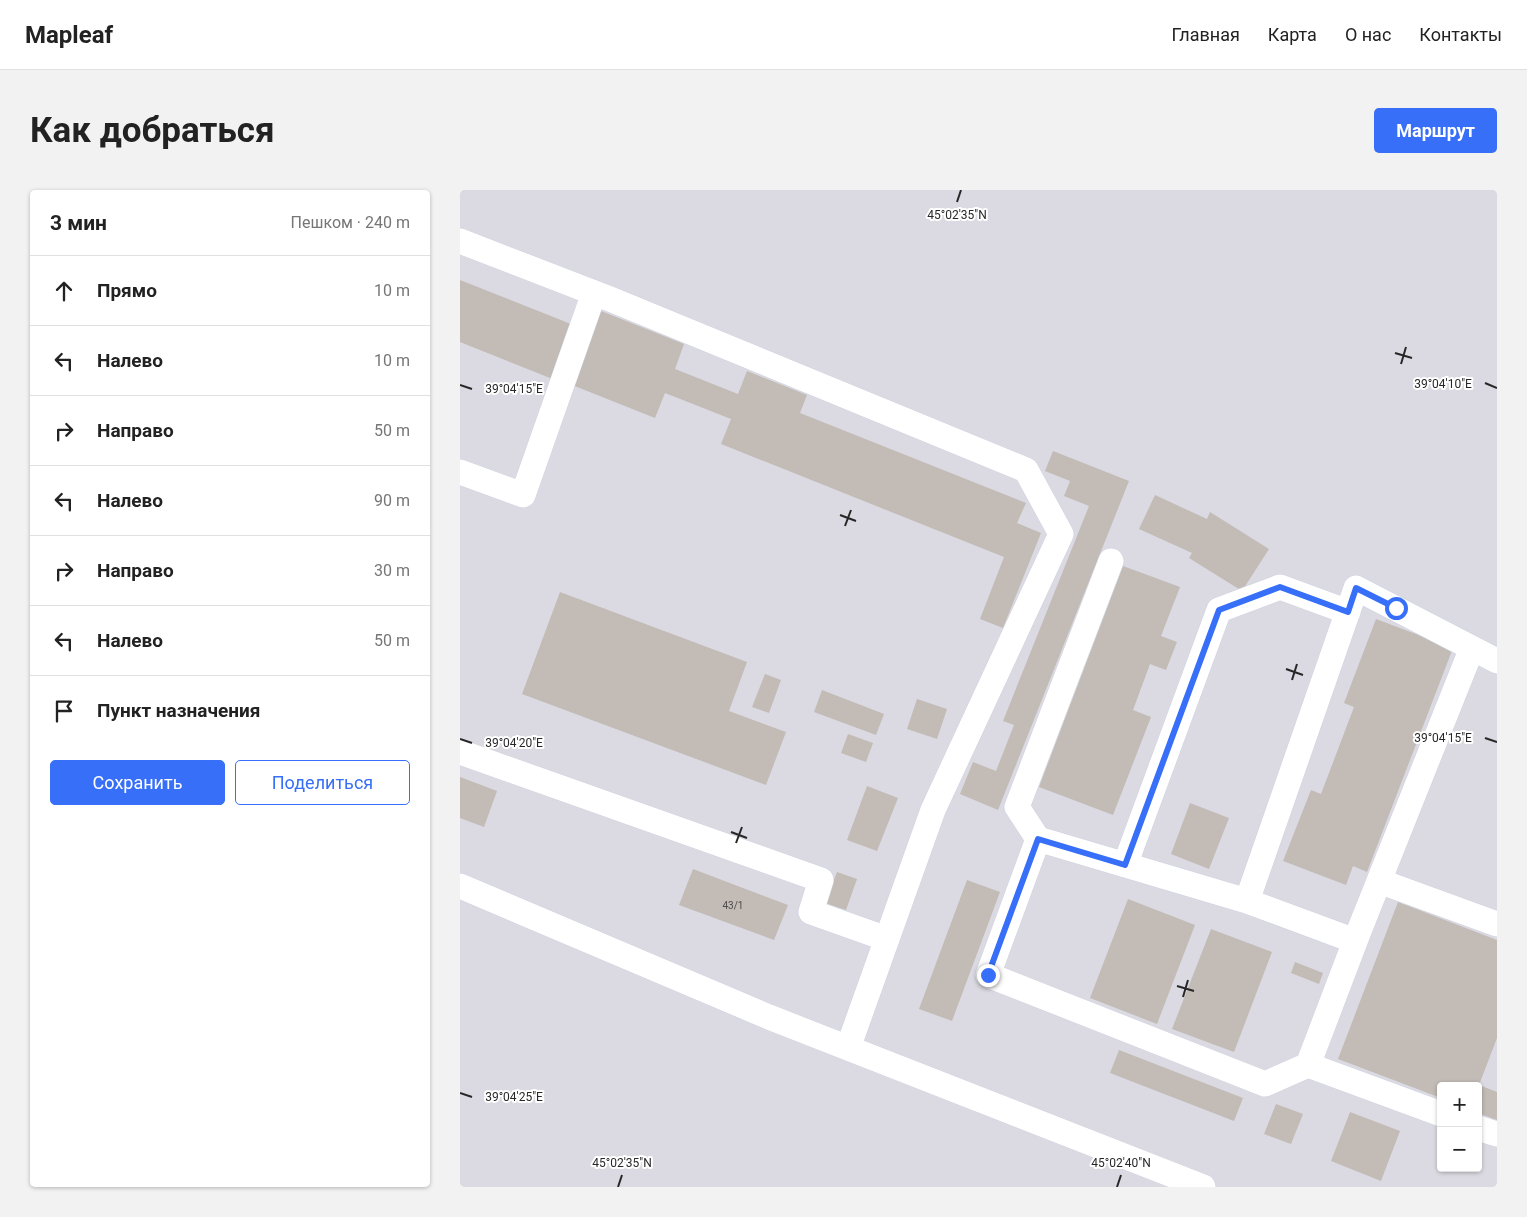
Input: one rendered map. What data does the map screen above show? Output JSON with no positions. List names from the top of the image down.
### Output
{
  "house_numbers": ["43/1"],
  "page": {
    "header": "Mapleaf",
    "nav": [
      "Главная",
      "Карта",
      "О нас",
      "Контакты"
    ],
    "buttons": [
      "Маршрут",
      ["Сохранить", "Поделиться"]
    ],
    "title": "Как добраться",
    "heading": ["3 мин", "Пешком · 240 m"],
    "list": [
      ["Прямо", "10 m"],
      ["Налево", "10 m"],
      ["Направо", "50 m"],
      ["Налево", "90 m"],
      ["Направо", "30 m"],
      ["Налево", "50 m"],
      "Пункт назначения"
    ],
    "map_buttons": ["+", "−"]
  },
  "coordinates": [
    "45°02'35\"N",
    "39°04'10\"E",
    "39°04'15\"E",
    "39°04'20\"E",
    "39°04'25\"E",
    "45°02'40\"N"
  ]
}
